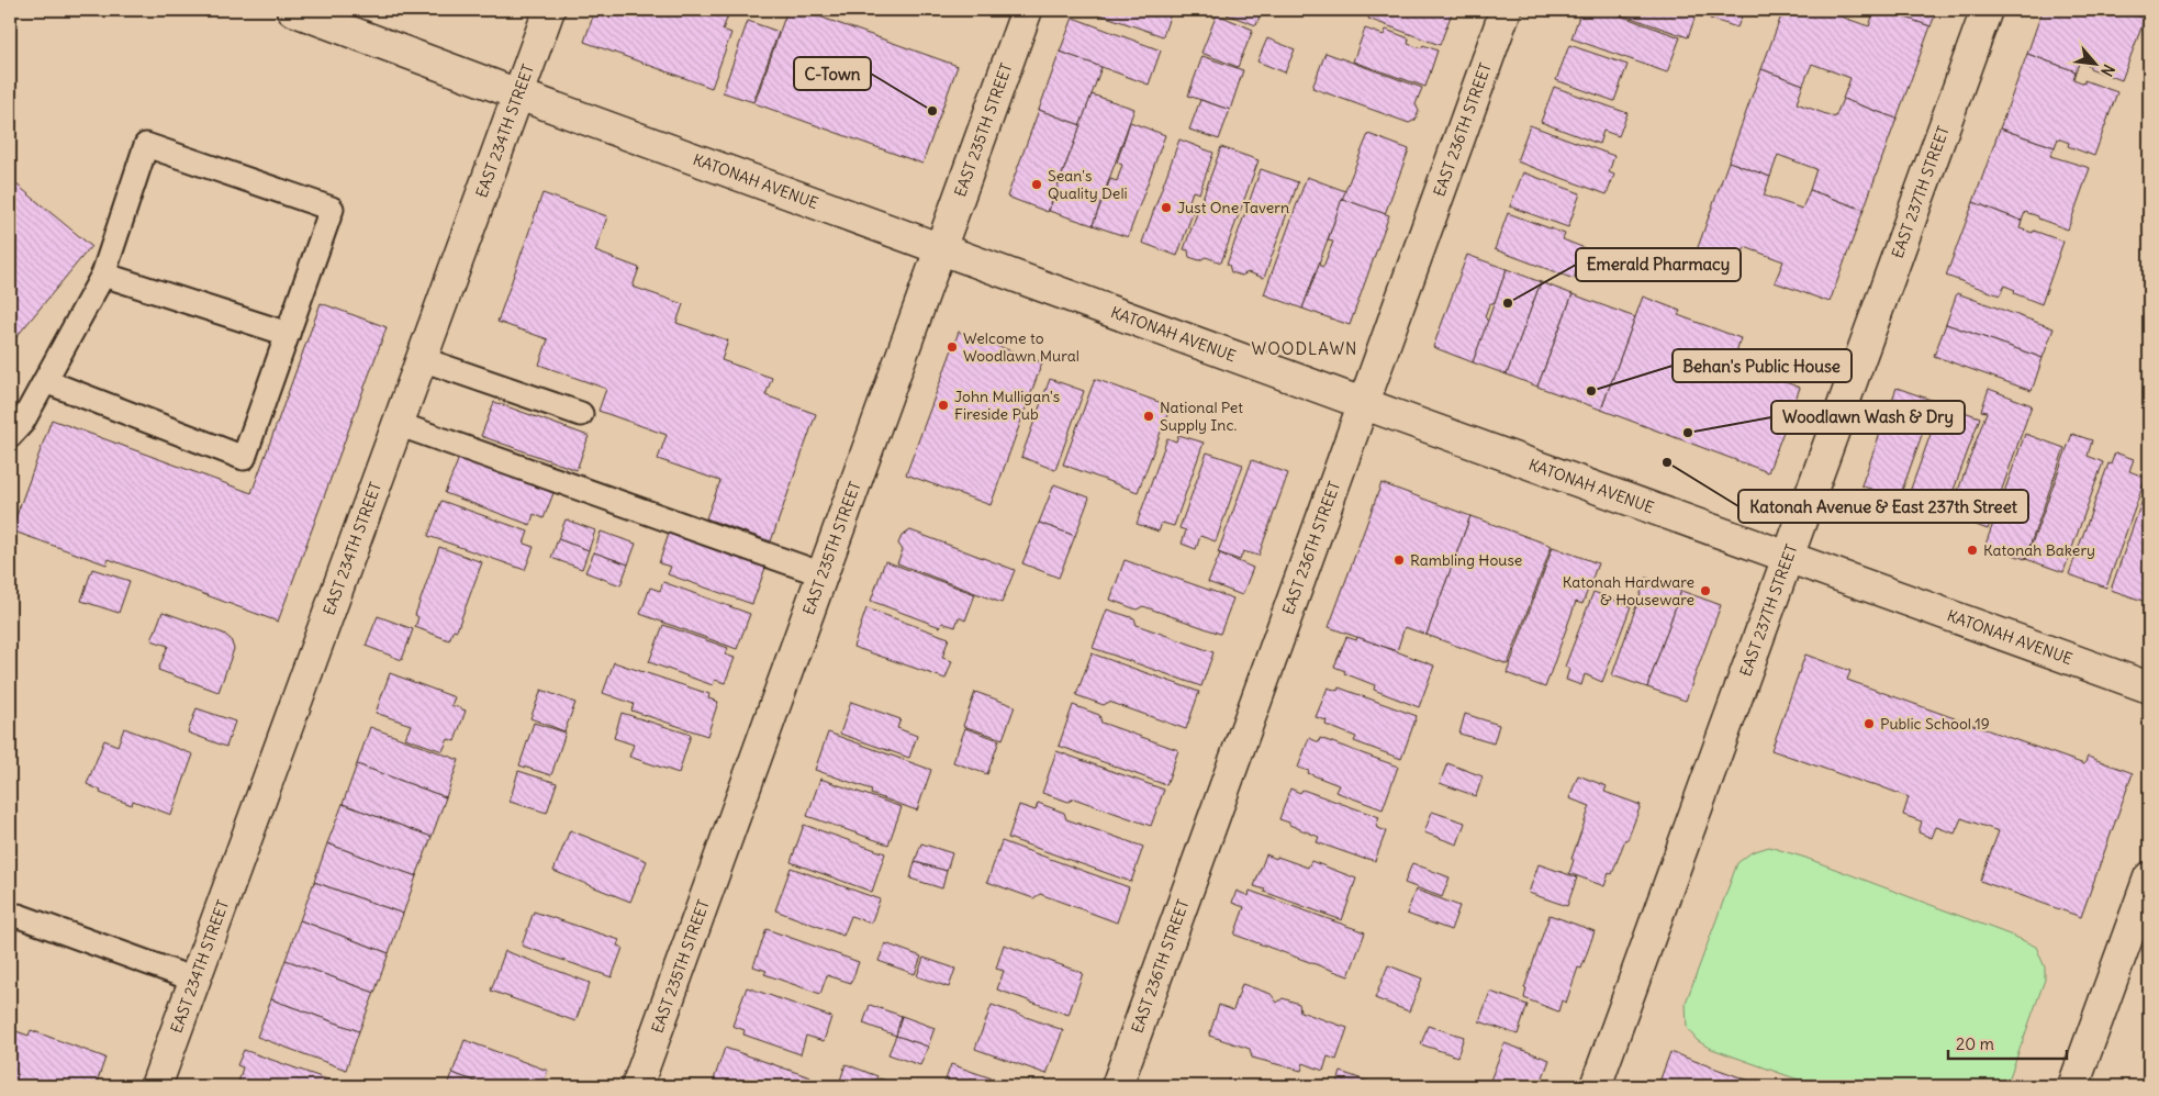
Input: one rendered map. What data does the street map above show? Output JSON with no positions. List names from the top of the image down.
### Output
{
  "streets": {
    "street": [
      "EAST 235TH STREET",
      "EAST 236TH STREET",
      "EAST 234TH STREET",
      "KATONAH AVENUE",
      "EAST 237TH STREET"
    ]
  },
  "crossings": [
    ["EAST 235TH STREET", "KATONAH AVENUE"],
    ["EAST 236TH STREET", "KATONAH AVENUE"],
    ["EAST 234TH STREET", "KATONAH AVENUE"],
    ["KATONAH AVENUE", "EAST 237TH STREET"]
  ],
  "districts": ["WOODLAWN"],
  "places": [
    "C-Town",
    "Sean's Quality Deli",
    "Just One Tavern",
    "Emerald Pharmacy",
    "Welcome to Woodlawn Mural",
    "Behan's Public House",
    "John Mulligan's Fireside Pub",
    "National Pet Supply Inc.",
    "Woodlawn Wash & Dry",
    "Katonah Avenue & East 237th Street",
    "Katonah Bakery",
    "Rambling House",
    "Katonah Hardware & Houseware",
    "Public School 19"
  ],
  "scale_bar": "20 m",
  "north": "bottom right"
}
